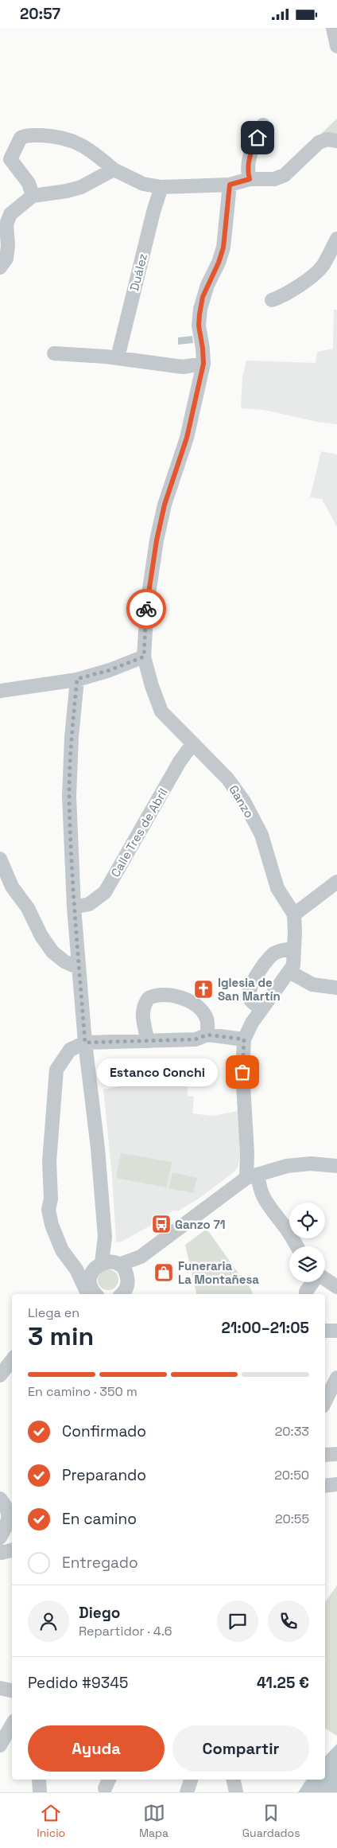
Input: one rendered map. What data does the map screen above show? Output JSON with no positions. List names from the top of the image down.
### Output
{
  "streets": {
    "street": ["Duález", "Ganzo", "Calle Tres de Abril"]
  },
  "crossings": [
    ["Ganzo", "Calle Tres de Abril"]
  ],
  "places": {
    "church": ["Iglesia de San Martín"],
    "other": ["Estanco Conchi"],
    "bus stop": ["Ganzo 71"],
    "shop": ["Funeraria La Montañesa"]
  },
  "page": {
    "status": "20:57",
    "bubble": "Estanco Conchi",
    "heading": ["3 min", "Llega en", "21:00–21:05"],
    "panel": [
      "Diego",
      "Repartidor · 4.6",
      "Pedido #9345",
      "41.25 €"
    ],
    "bar": "En camino · 350 m",
    "list": [
      ["Confirmado", "20:33"],
      ["Preparando", "20:50"],
      ["En camino", "20:55"],
      "Entregado"
    ],
    "buttons": ["Ayuda", "Compartir"],
    "tabs": ["Inicio", "Mapa", "Guardados"]
  }
}
